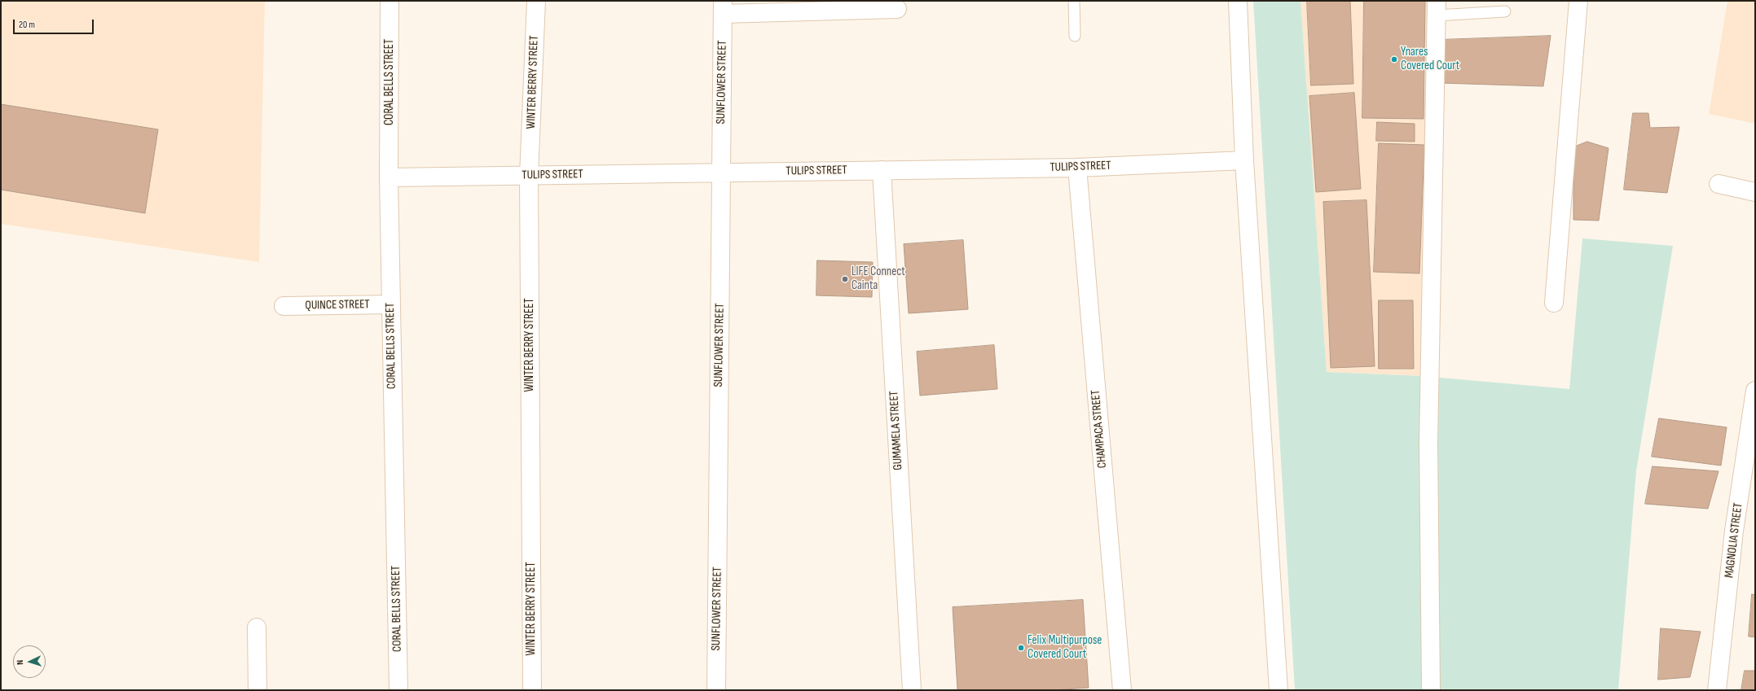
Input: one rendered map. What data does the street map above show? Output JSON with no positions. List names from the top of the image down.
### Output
{
  "streets": {
    "street": [
      "CORAL BELLS STREET",
      "WINTER BERRY STREET",
      "SUNFLOWER STREET",
      "TULIPS STREET",
      "QUINCE STREET",
      "CHAMPACA STREET",
      "GUMAMELA STREET",
      "MAGNOLIA STREET"
    ]
  },
  "crossings": [
    ["CORAL BELLS STREET", "TULIPS STREET"],
    ["CORAL BELLS STREET", "QUINCE STREET"],
    ["WINTER BERRY STREET", "TULIPS STREET"],
    ["SUNFLOWER STREET", "TULIPS STREET"],
    ["TULIPS STREET", "CHAMPACA STREET"],
    ["TULIPS STREET", "GUMAMELA STREET"]
  ],
  "places": ["Ynares Covered Court", "LIFE Connect Cainta", "Felix Multipurpose Covered Court"],
  "scale_bar": "20 m",
  "north": "left"
}
